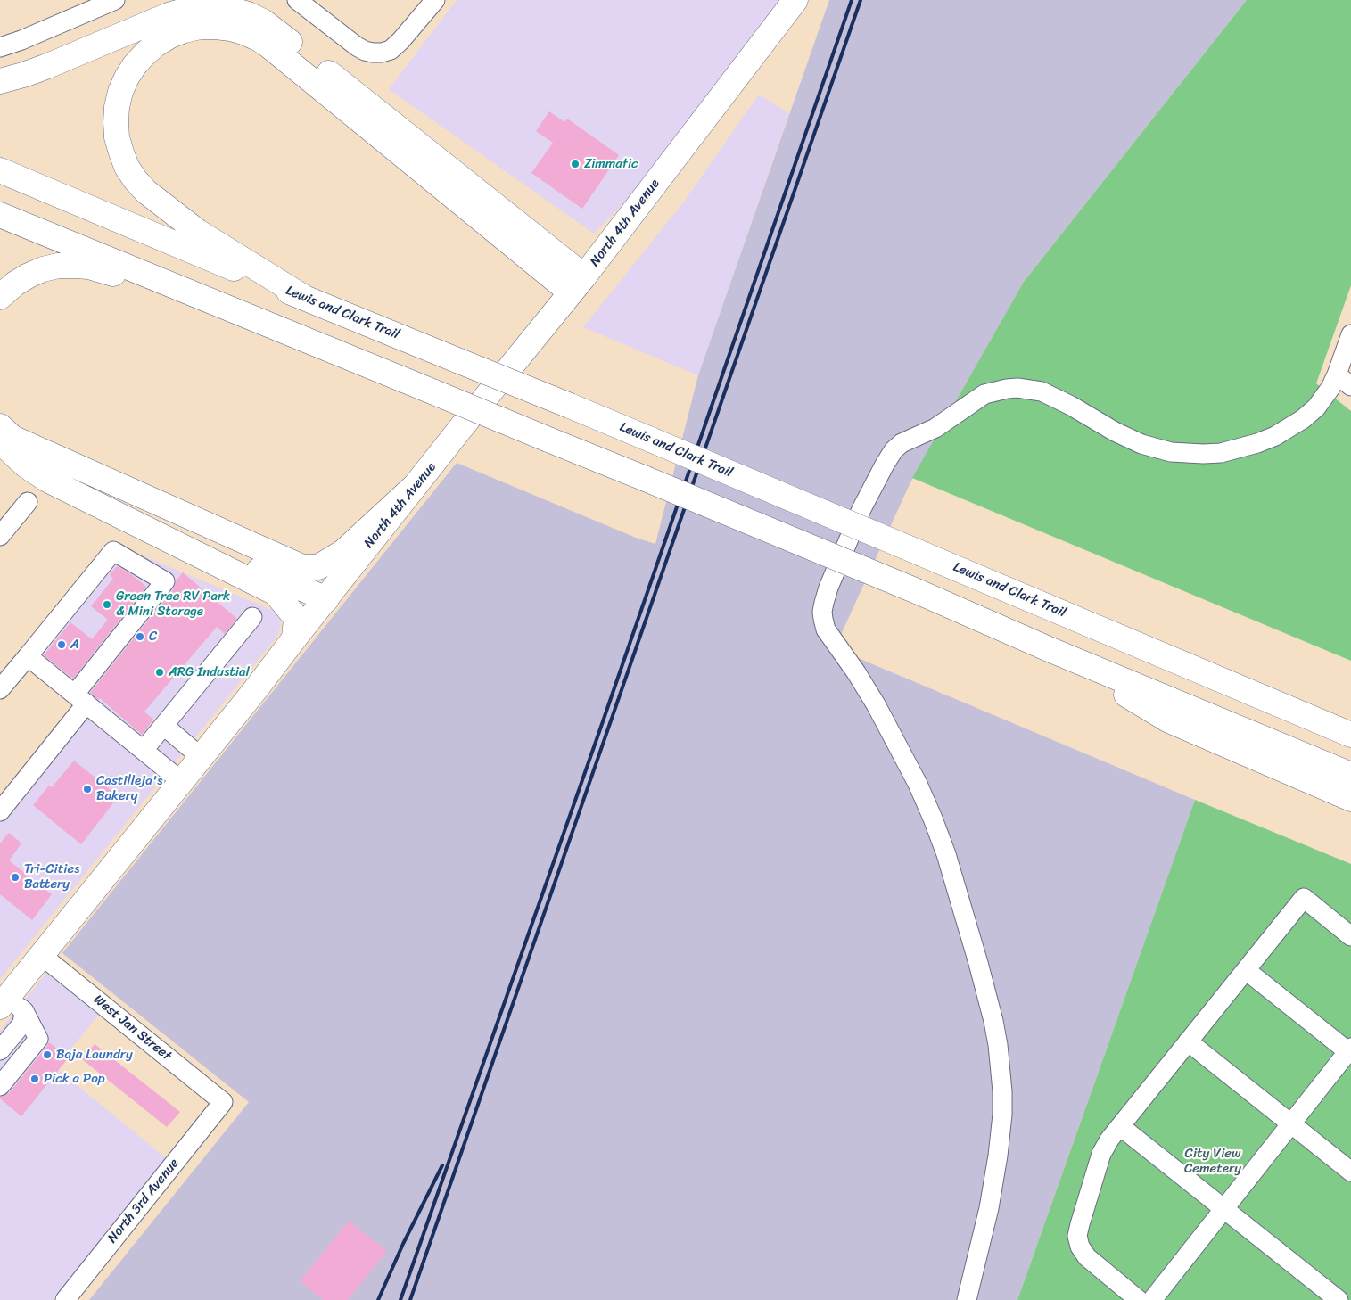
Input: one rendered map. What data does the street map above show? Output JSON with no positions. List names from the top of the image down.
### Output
{
  "streets": {
    "main road": ["North 4th Avenue", "Lewis and Clark Trail"],
    "street": ["West Jan Street", "North 3rd Avenue"]
  },
  "crossings": [
    ["North 4th Avenue", "West Jan Street"],
    ["West Jan Street", "North 3rd Avenue"]
  ],
  "parks": ["City View Cemetery"],
  "places": [
    "Zimmatic",
    "Green Tree RV Park & Mini Storage",
    "C",
    "A",
    "ARG Industial",
    "Castilleja's Bakery",
    "Tri-Cities Battery",
    "Baja Laundry",
    "Pick a Pop"
  ]
}
